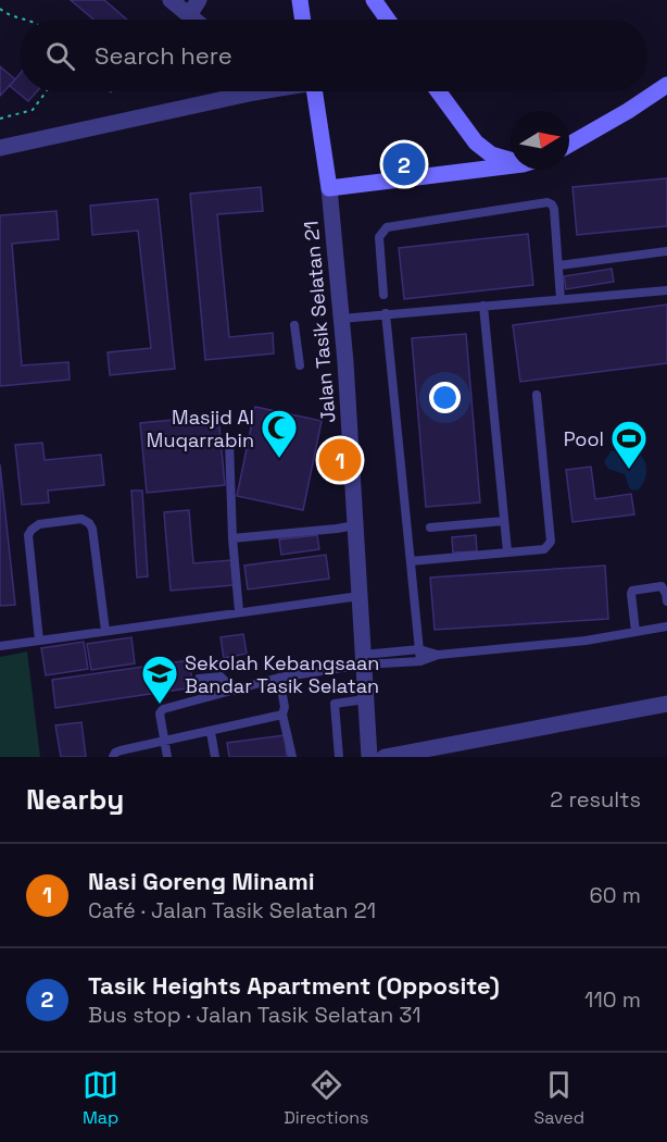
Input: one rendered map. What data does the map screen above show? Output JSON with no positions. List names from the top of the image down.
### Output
{
  "streets": {
    "street": ["Jalan Tasik Selatan 21"]
  },
  "places": {
    "mosque": ["Masjid Al Muqarrabin"],
    "sports": ["Pool"],
    "school or university": ["Sekolah Kebangsaan Bandar Tasik Selatan"]
  },
  "north": "right",
  "page": {
    "search": "Search here",
    "pins": ["2", "1"],
    "heading": ["Nearby", "2 results"],
    "list": [
      {
        "mark": "1",
        "name": "Nasi Goreng Minami",
        "note": "Café · Jalan Tasik Selatan 21",
        "value": "60 m"
      },
      {
        "mark": "2",
        "name": "Tasik Heights Apartment (Opposite)",
        "note": "Bus stop · Jalan Tasik Selatan 31",
        "value": "110 m"
      }
    ],
    "nav": ["Map", "Directions", "Saved"]
  }
}
